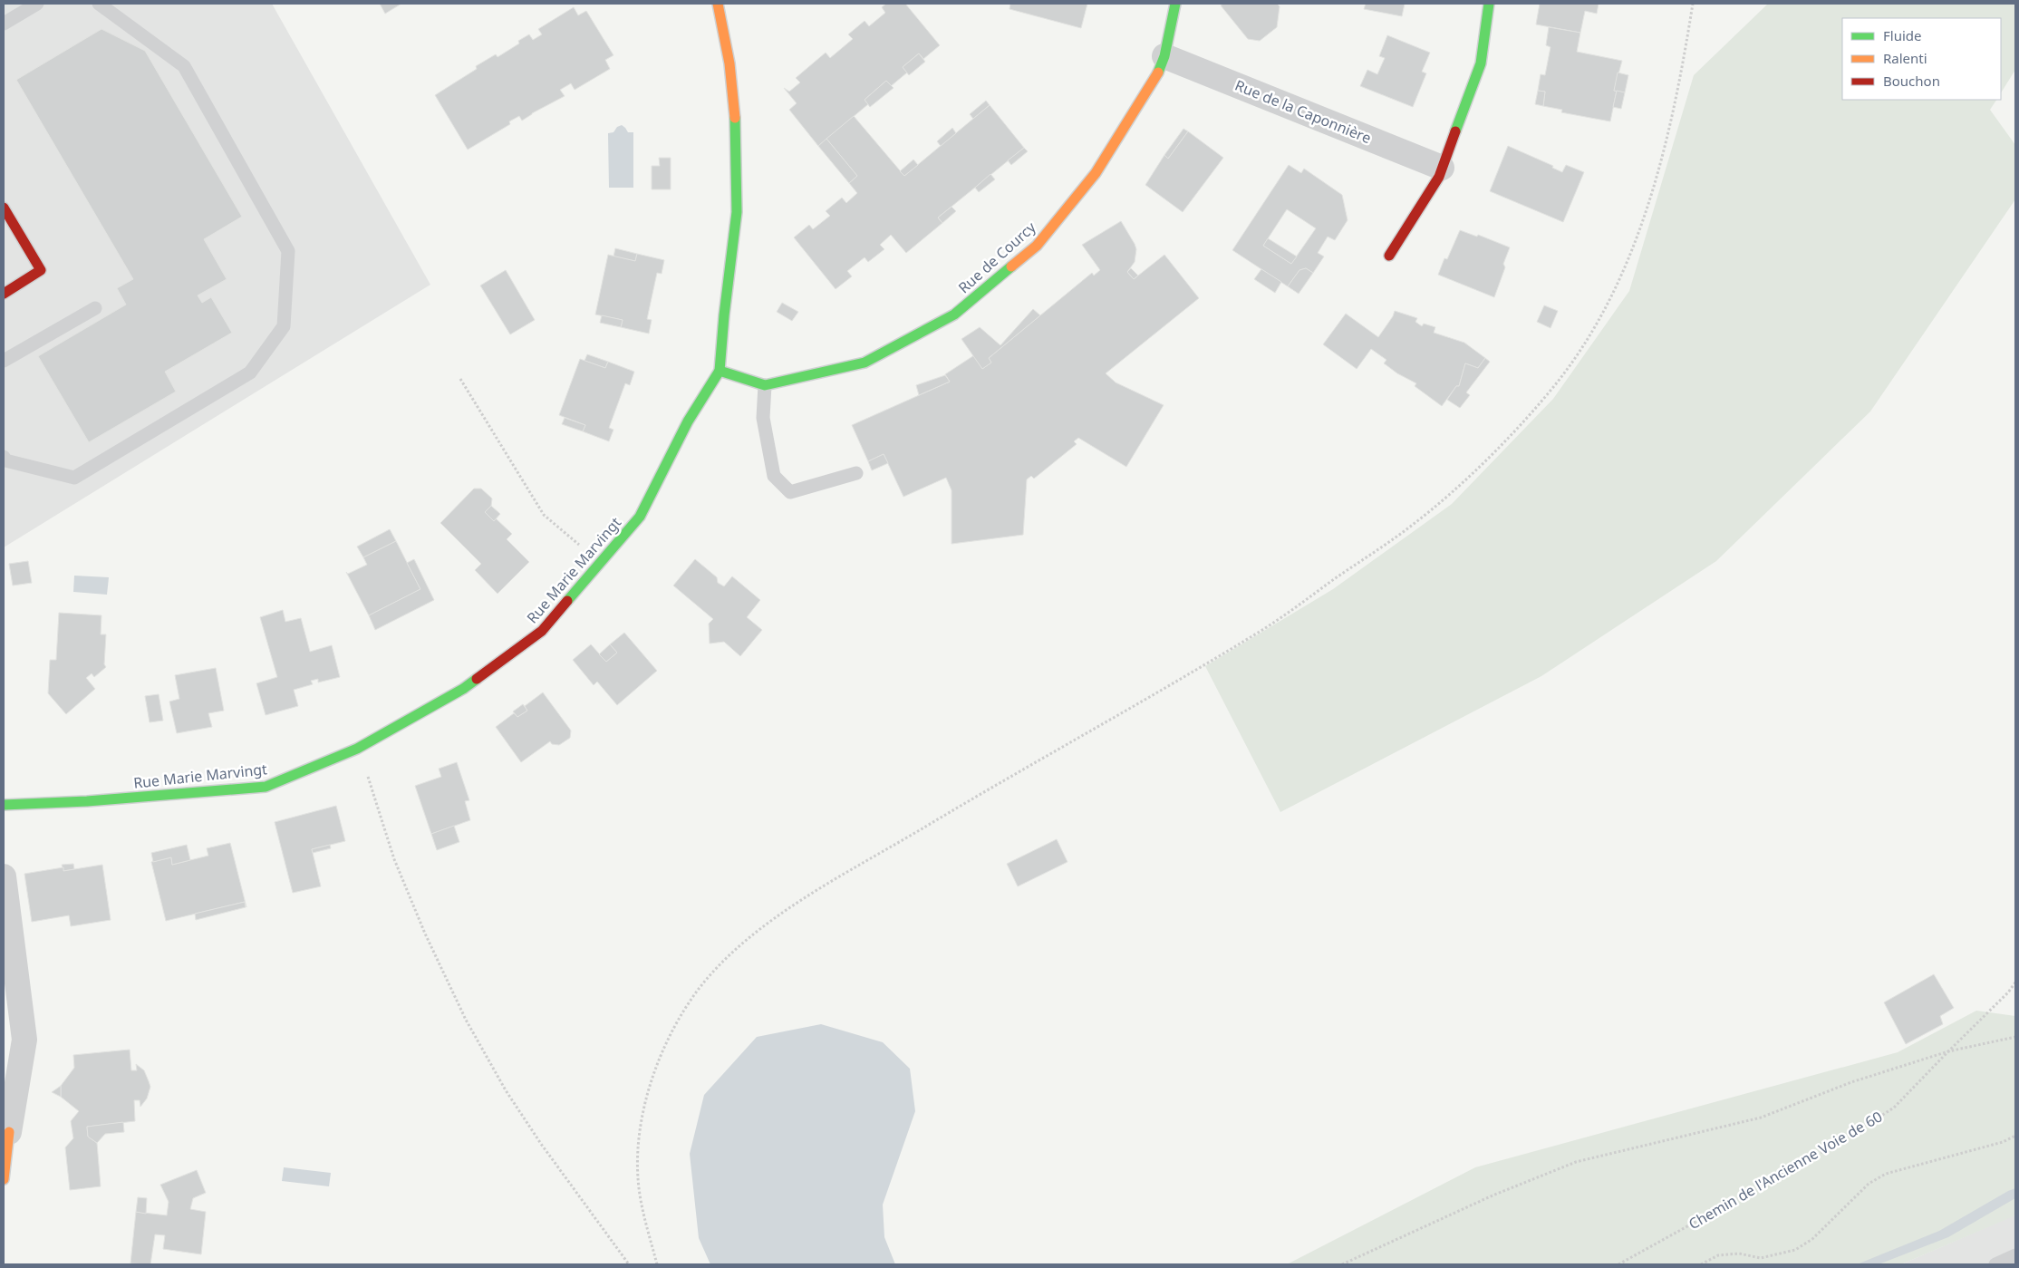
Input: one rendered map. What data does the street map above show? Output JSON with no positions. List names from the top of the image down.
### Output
{
  "streets": {
    "street": ["Rue de la Caponnière", "Rue de Courcy", "Rue Marie Marvingt"],
    "path": ["Chemin de l'Ancienne Voie de 60"]
  },
  "crossings": [
    ["Rue de la Caponnière", "Rue de Courcy"]
  ],
  "legend": ["Fluide", "Ralenti", "Bouchon"]
}
